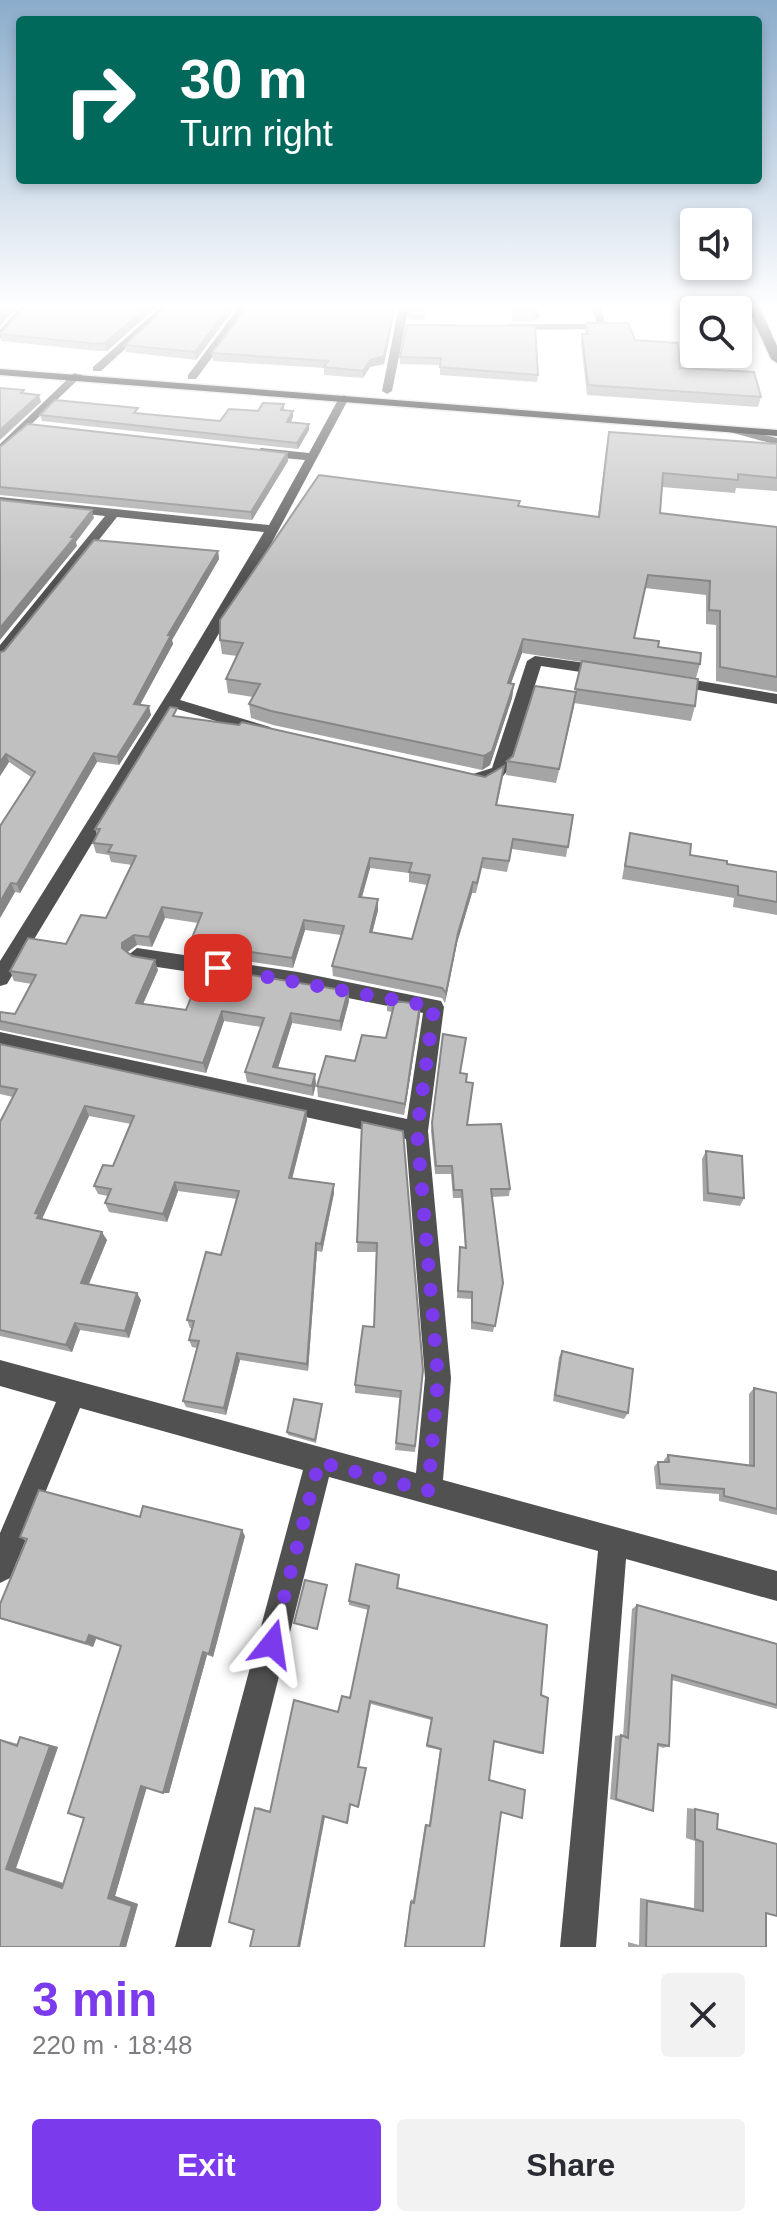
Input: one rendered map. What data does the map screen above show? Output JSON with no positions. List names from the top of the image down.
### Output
{
  "page": {
    "turn": ["30 m", "Turn right"],
    "heading": ["3 min", "220 m · 18:48"],
    "buttons": ["Exit", "Share"]
  }
}
